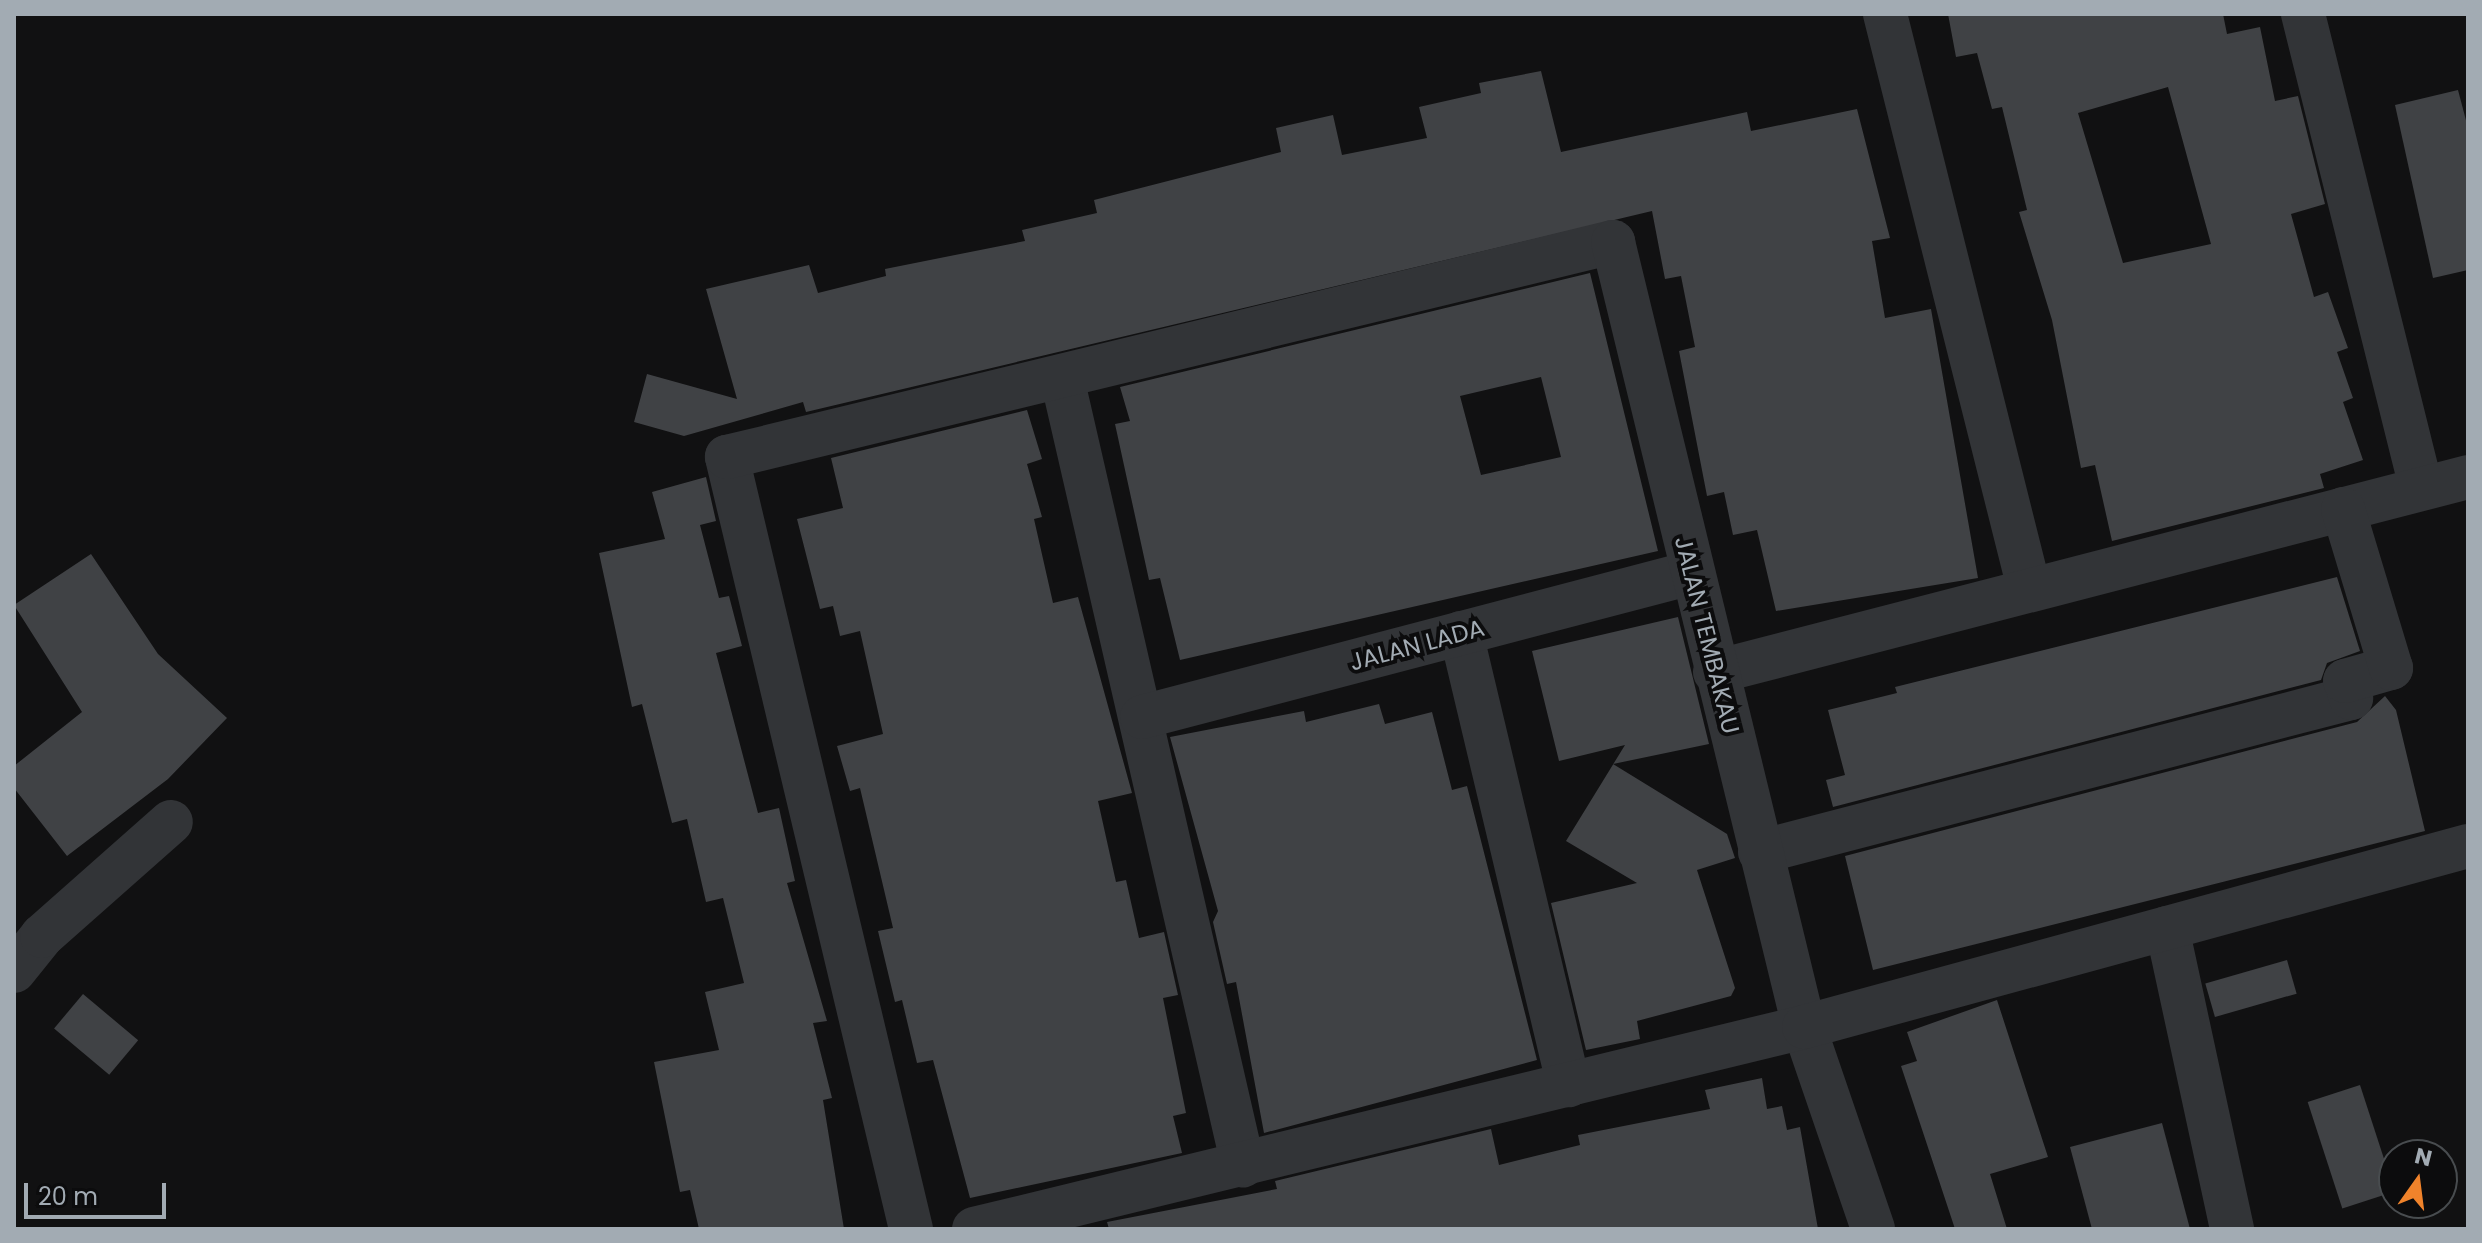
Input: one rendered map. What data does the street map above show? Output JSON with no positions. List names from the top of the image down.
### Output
{
  "streets": {
    "street": ["JALAN TEMBAKAU", "JALAN LADA"]
  },
  "crossings": [
    ["JALAN TEMBAKAU", "JALAN LADA"]
  ],
  "scale_bar": "20 m",
  "north": "top"
}
